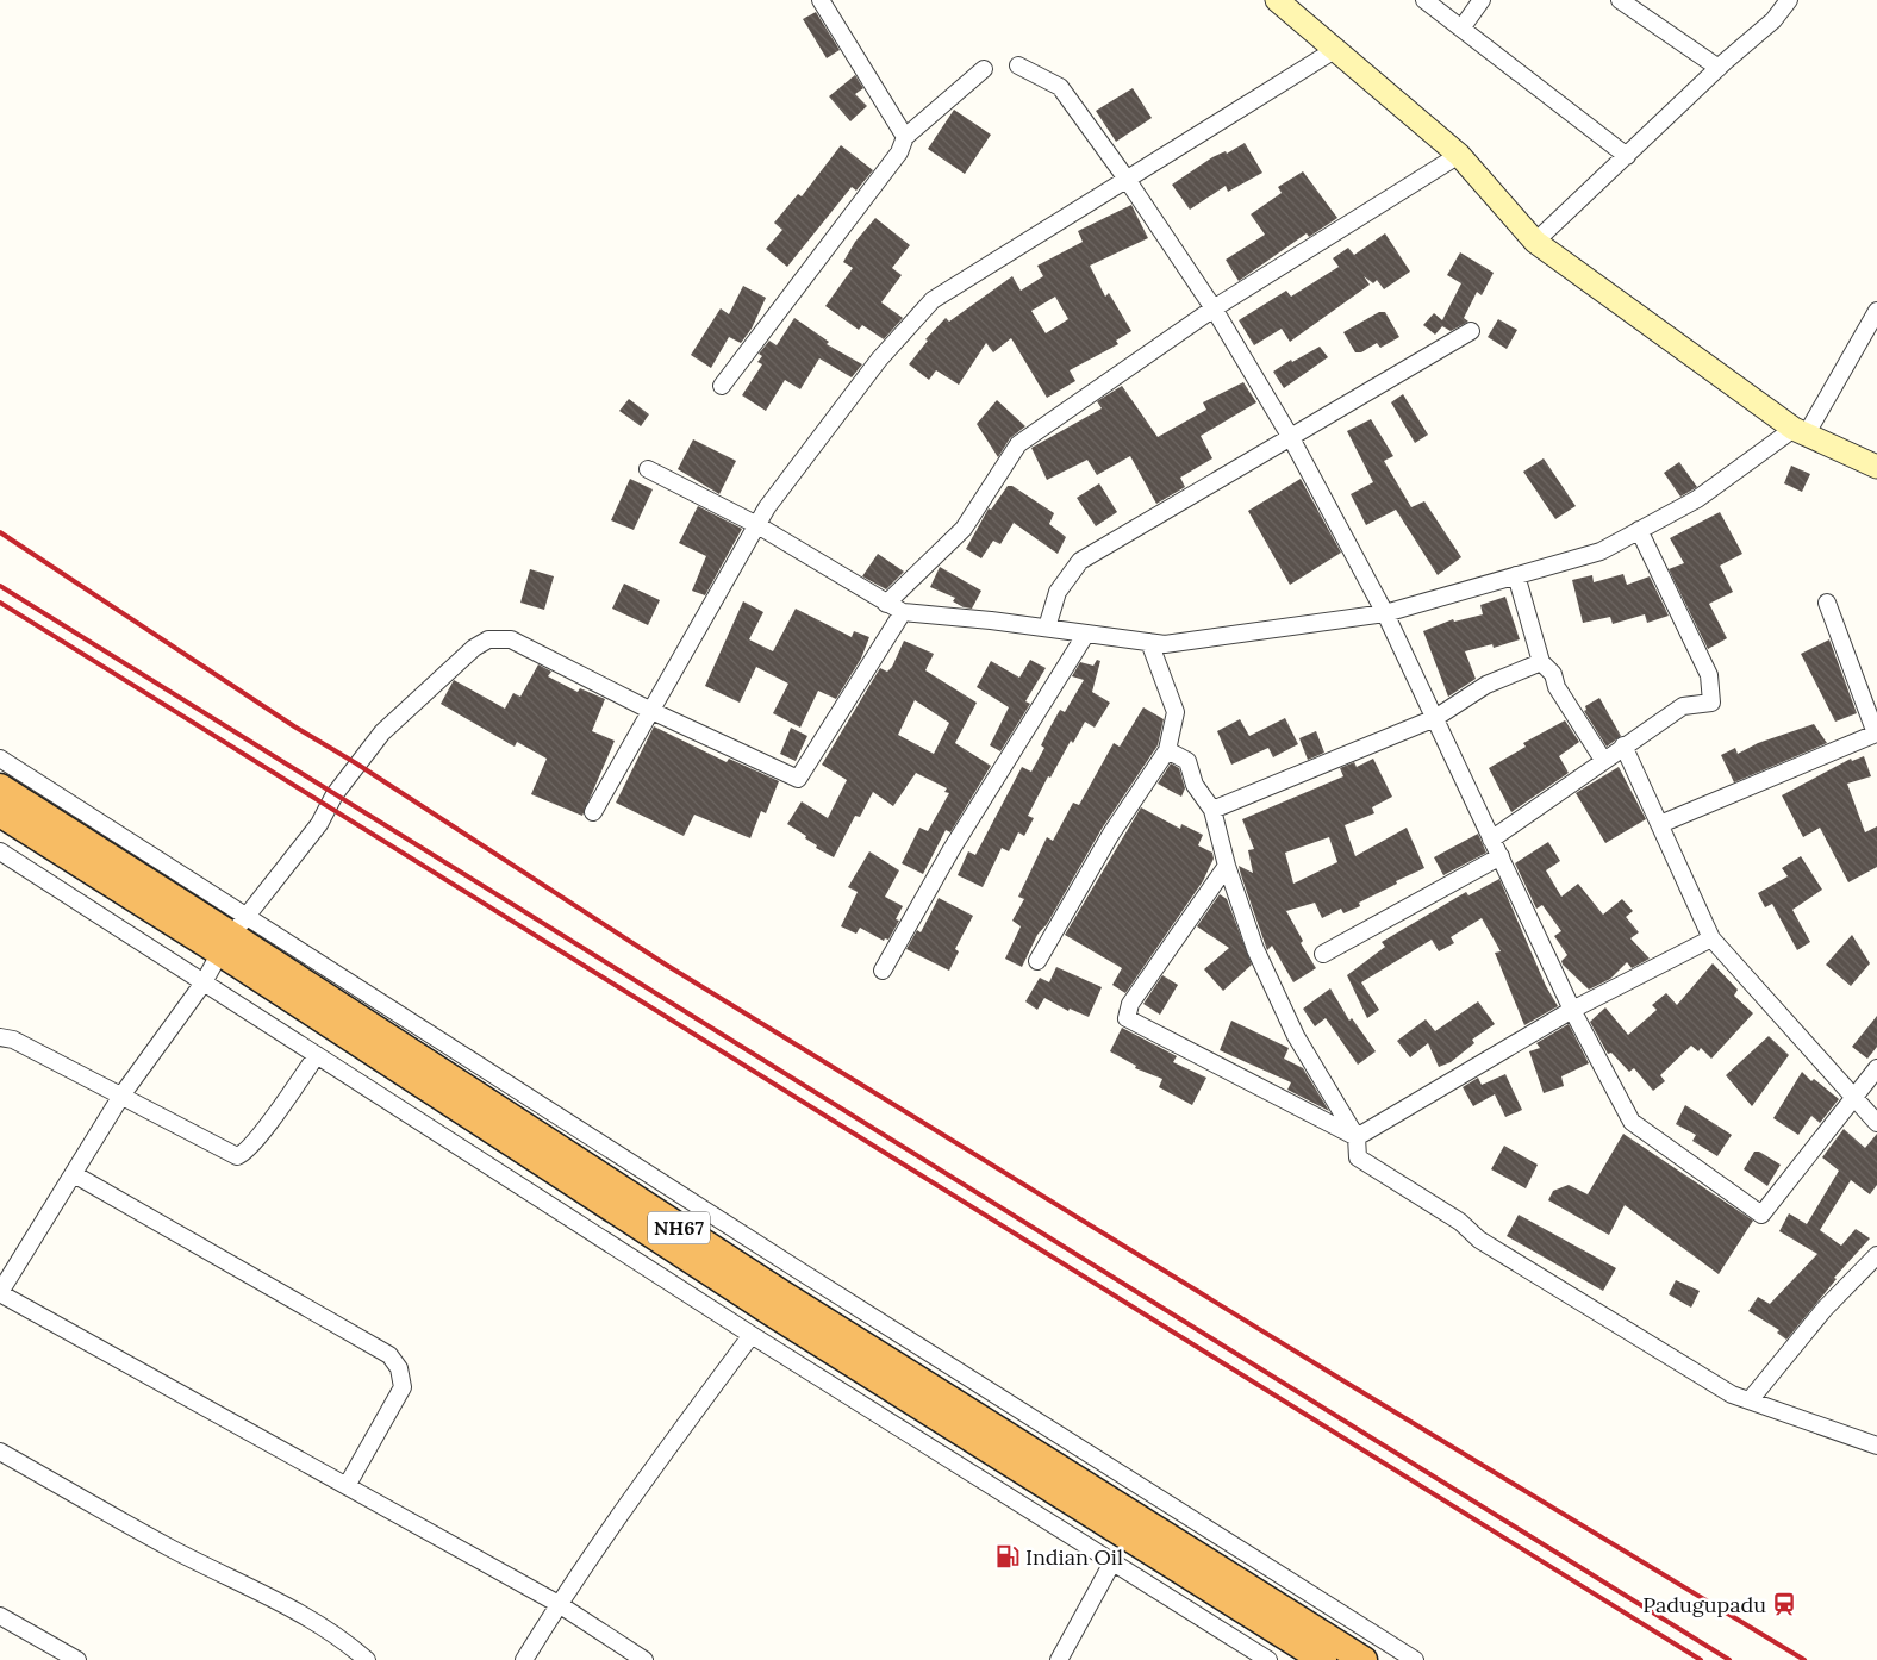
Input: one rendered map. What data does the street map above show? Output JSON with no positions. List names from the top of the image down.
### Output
{
  "streets": {
    "highway": ["NH67"]
  },
  "places": {
    "fuel station": ["Indian Oil"],
    "station": ["Padugupadu"]
  }
}
